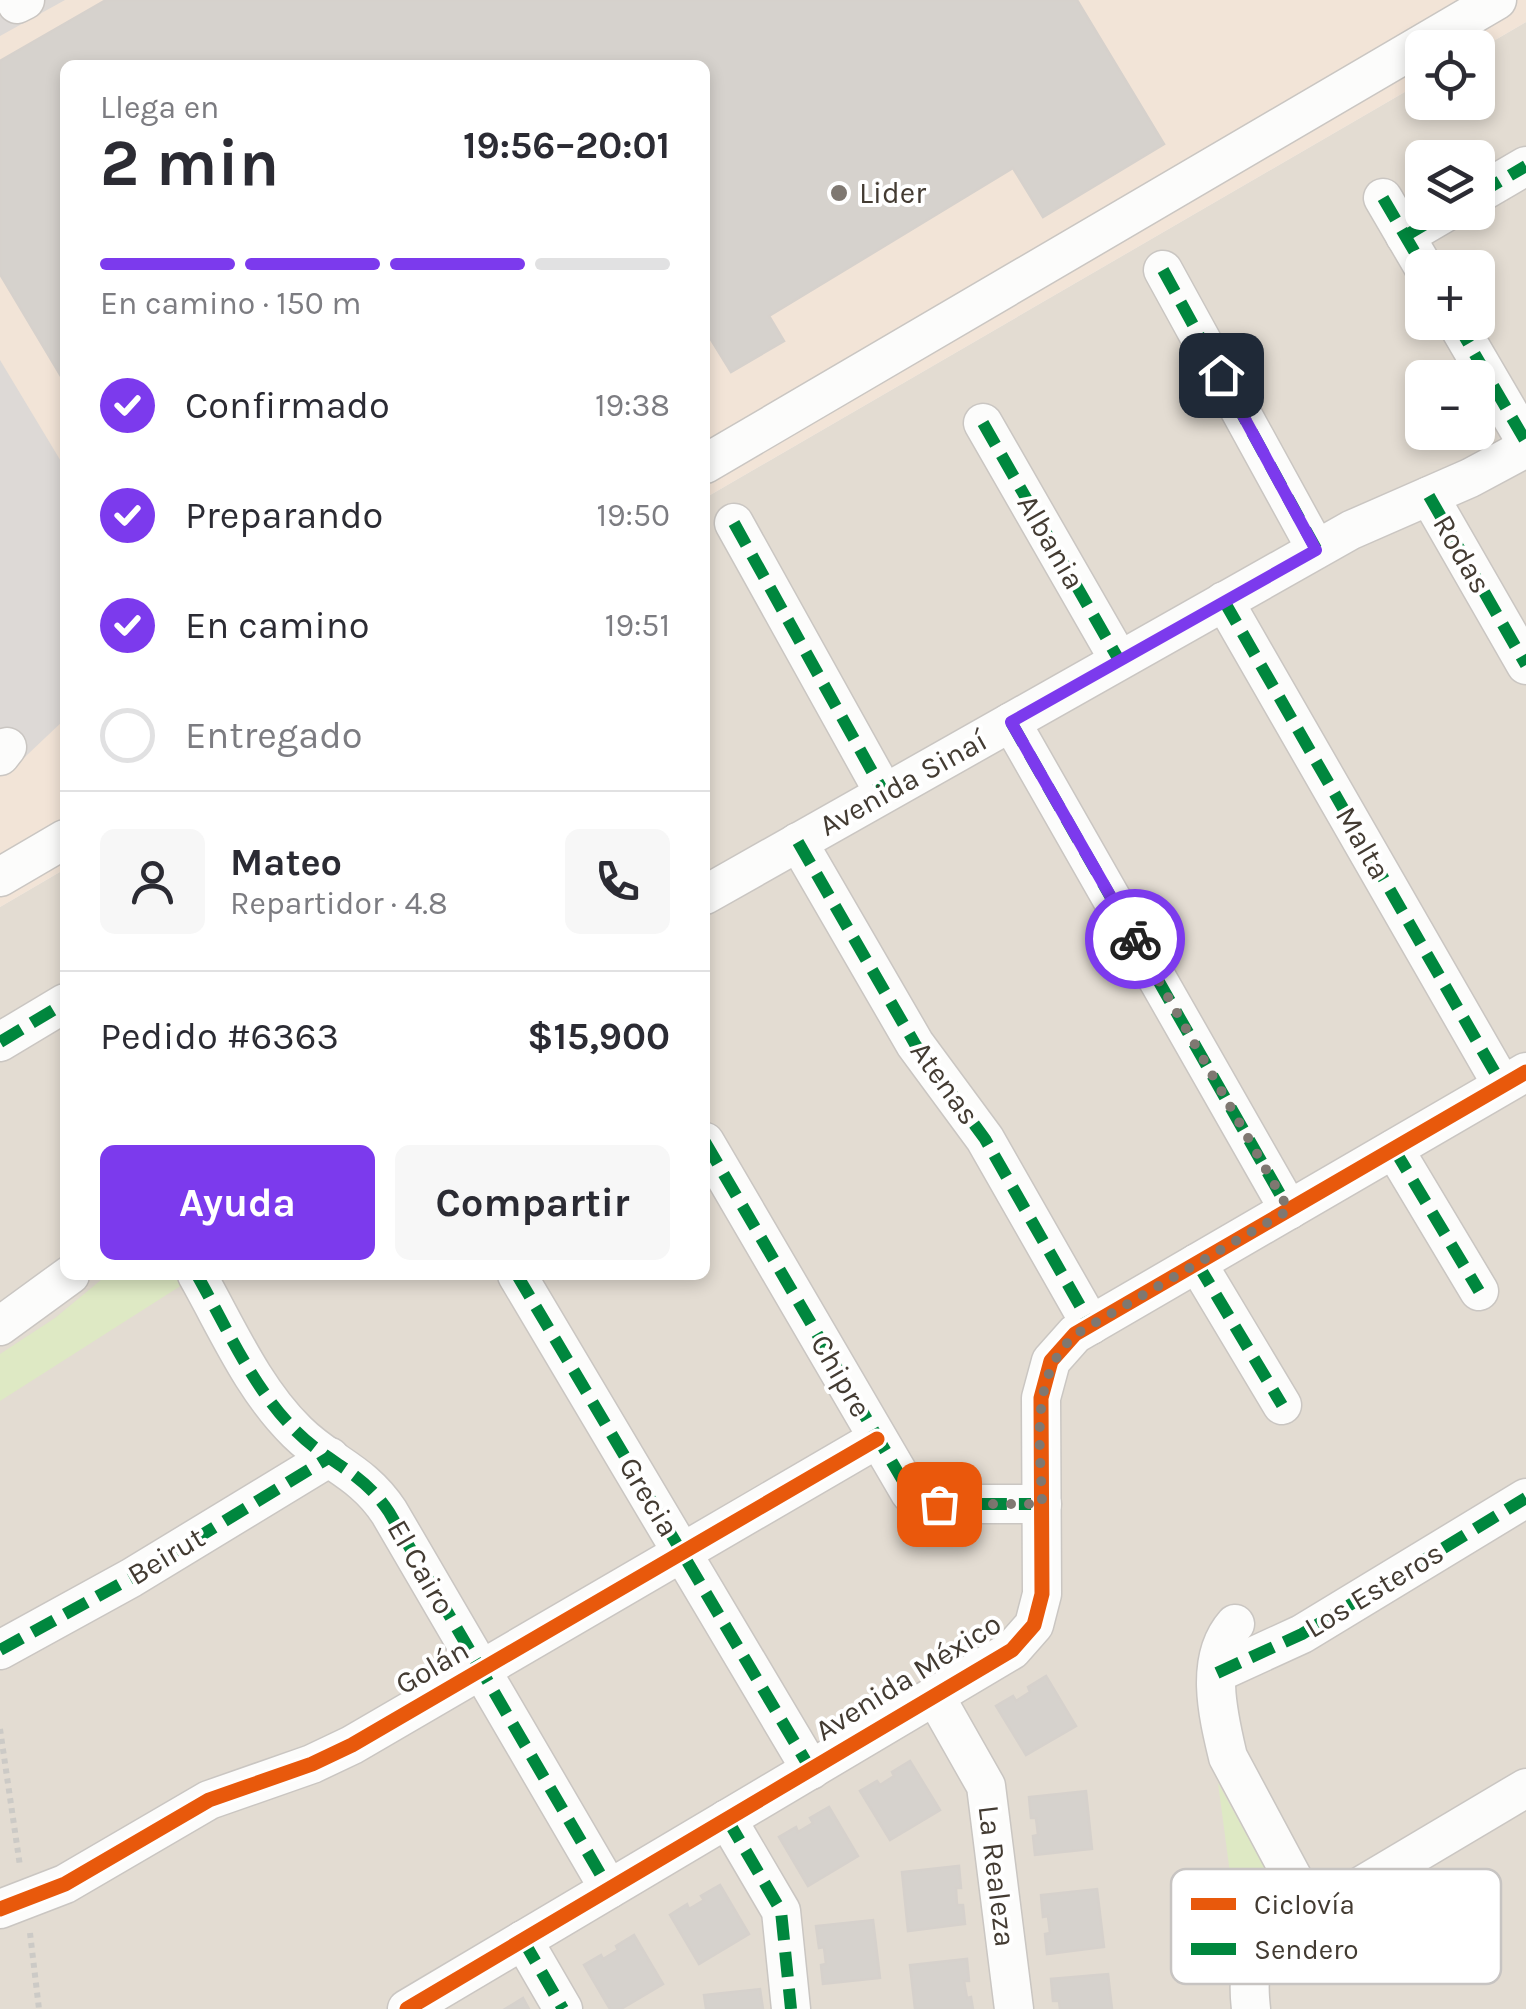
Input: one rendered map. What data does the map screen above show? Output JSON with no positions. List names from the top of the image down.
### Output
{
  "streets": {
    "street": [
      "Albania",
      "Rodas",
      "Avenida Sinaí",
      "Malta",
      "Atenas",
      "Chipre",
      "Grecia",
      "Beirut",
      "El Cairo",
      "Los Esteros",
      "Golán",
      "Avenida México",
      "La Realeza"
    ]
  },
  "crossings": [
    ["Albania", "Avenida Sinaí"],
    ["Rodas", "Avenida Sinaí"],
    ["Avenida Sinaí", "Malta"],
    ["Avenida Sinaí", "Atenas"],
    ["Malta", "Avenida México"],
    ["Atenas", "Avenida México"],
    ["Chipre", "Golán"],
    ["Chipre", "Avenida México"],
    ["Grecia", "Golán"],
    ["Grecia", "Avenida México"],
    ["Beirut", "El Cairo"],
    ["El Cairo", "Golán"],
    ["El Cairo", "Avenida México"],
    ["Avenida México", "La Realeza"]
  ],
  "places": ["Lider"],
  "legend": ["Ciclovía", "Sendero"],
  "page": {
    "map_buttons": ["+", "−"],
    "heading": ["2 min", "Llega en", "19:56–20:01"],
    "panel": [
      "Mateo",
      "Repartidor · 4.8",
      "Pedido #6363",
      "$15,900"
    ],
    "bar": "En camino · 150 m",
    "list": [
      ["Confirmado", "19:38"],
      ["Preparando", "19:50"],
      ["En camino", "19:51"],
      "Entregado"
    ],
    "buttons": ["Ayuda", "Compartir"]
  }
}
